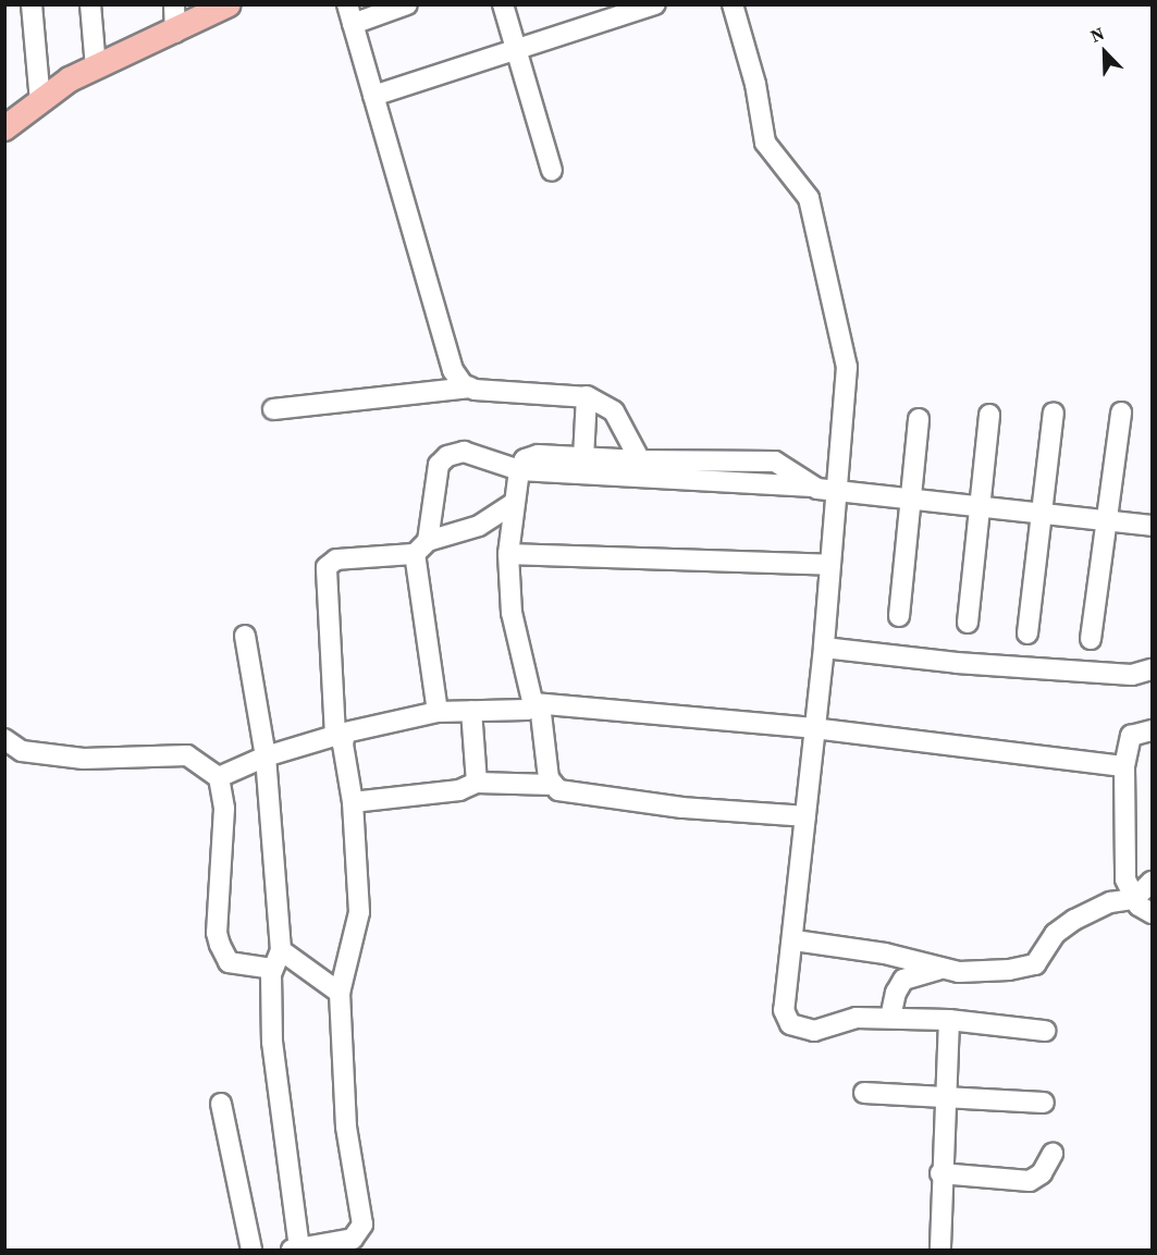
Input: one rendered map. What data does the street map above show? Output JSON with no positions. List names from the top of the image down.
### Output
{
  "north": "top left"
}
